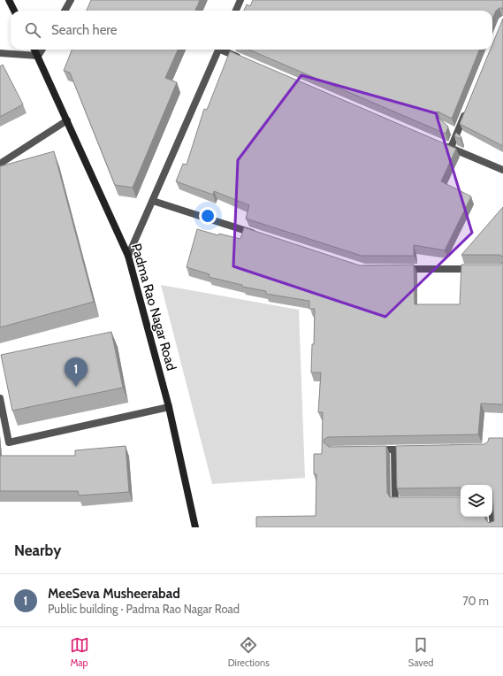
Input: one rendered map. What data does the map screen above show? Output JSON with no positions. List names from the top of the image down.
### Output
{
  "streets": {
    "main road": ["Padma Rao Nagar Road"]
  },
  "page": {
    "search": "Search here",
    "pins": "1",
    "heading": "Nearby",
    "list": [
      {
        "mark": "1",
        "name": "MeeSeva Musheerabad",
        "note": "Public building · Padma Rao Nagar Road",
        "value": "70 m"
      }
    ],
    "nav": ["Map", "Directions", "Saved"]
  }
}
